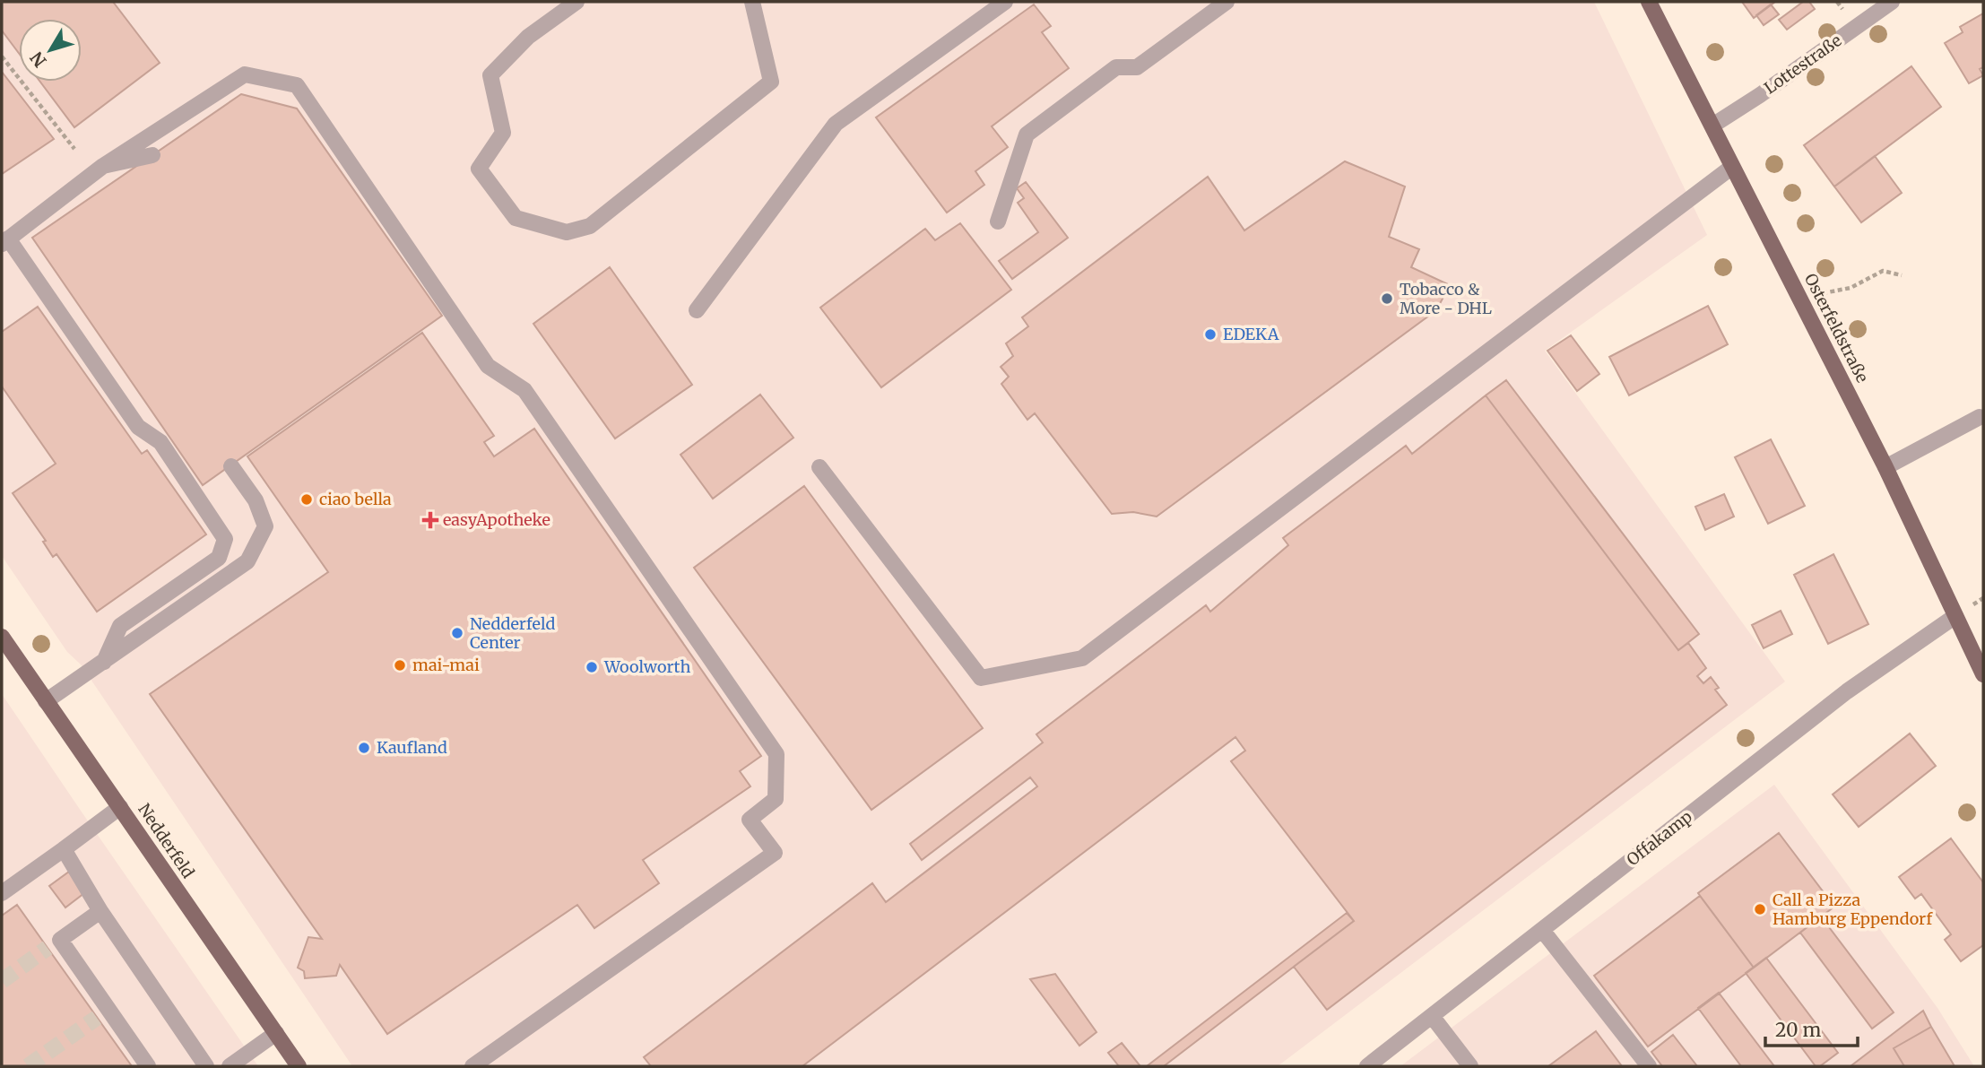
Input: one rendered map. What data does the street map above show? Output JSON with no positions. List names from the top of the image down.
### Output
{
  "streets": {
    "main road": ["Osterfeldstraße", "Nedderfeld"],
    "street": ["Lottestraße", "Offakamp"]
  },
  "crossings": [
    ["Lottestraße", "Osterfeldstraße"],
    ["Osterfeldstraße", "Offakamp"]
  ],
  "places": {
    "other": [
      "Tobacco & More - DHL",
      "EDEKA",
      "ciao bella",
      "Nedderfeld Center",
      "mai-mai",
      "Woolworth",
      "Kaufland",
      "Call a Pizza Hamburg Eppendorf"
    ],
    "health": ["easyApotheke"]
  },
  "scale_bar": "20 m",
  "north": "bottom left"
}
